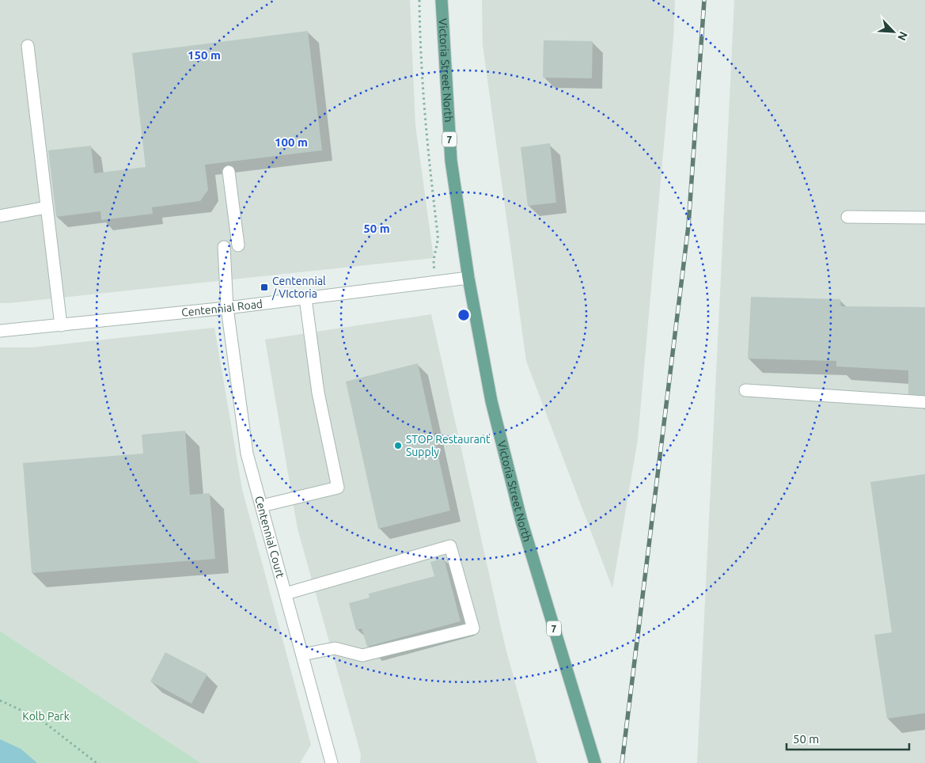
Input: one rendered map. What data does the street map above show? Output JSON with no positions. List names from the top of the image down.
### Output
{
  "streets": {
    "main road": ["Victoria Street North", "7"],
    "street": ["Centennial Road", "Centennial Court"]
  },
  "crossings": [
    ["Victoria Street North", "Centennial Road"],
    ["Centennial Road", "Centennial Court"]
  ],
  "parks": ["Kolb Park"],
  "places": {
    "transit": ["Centennial / VIctoria"],
    "other": ["STOP Restaurant Supply"]
  },
  "scale_bar": "50 m",
  "north": "bottom right",
  "rings": ["150 m", "100 m", "50 m"]
}
